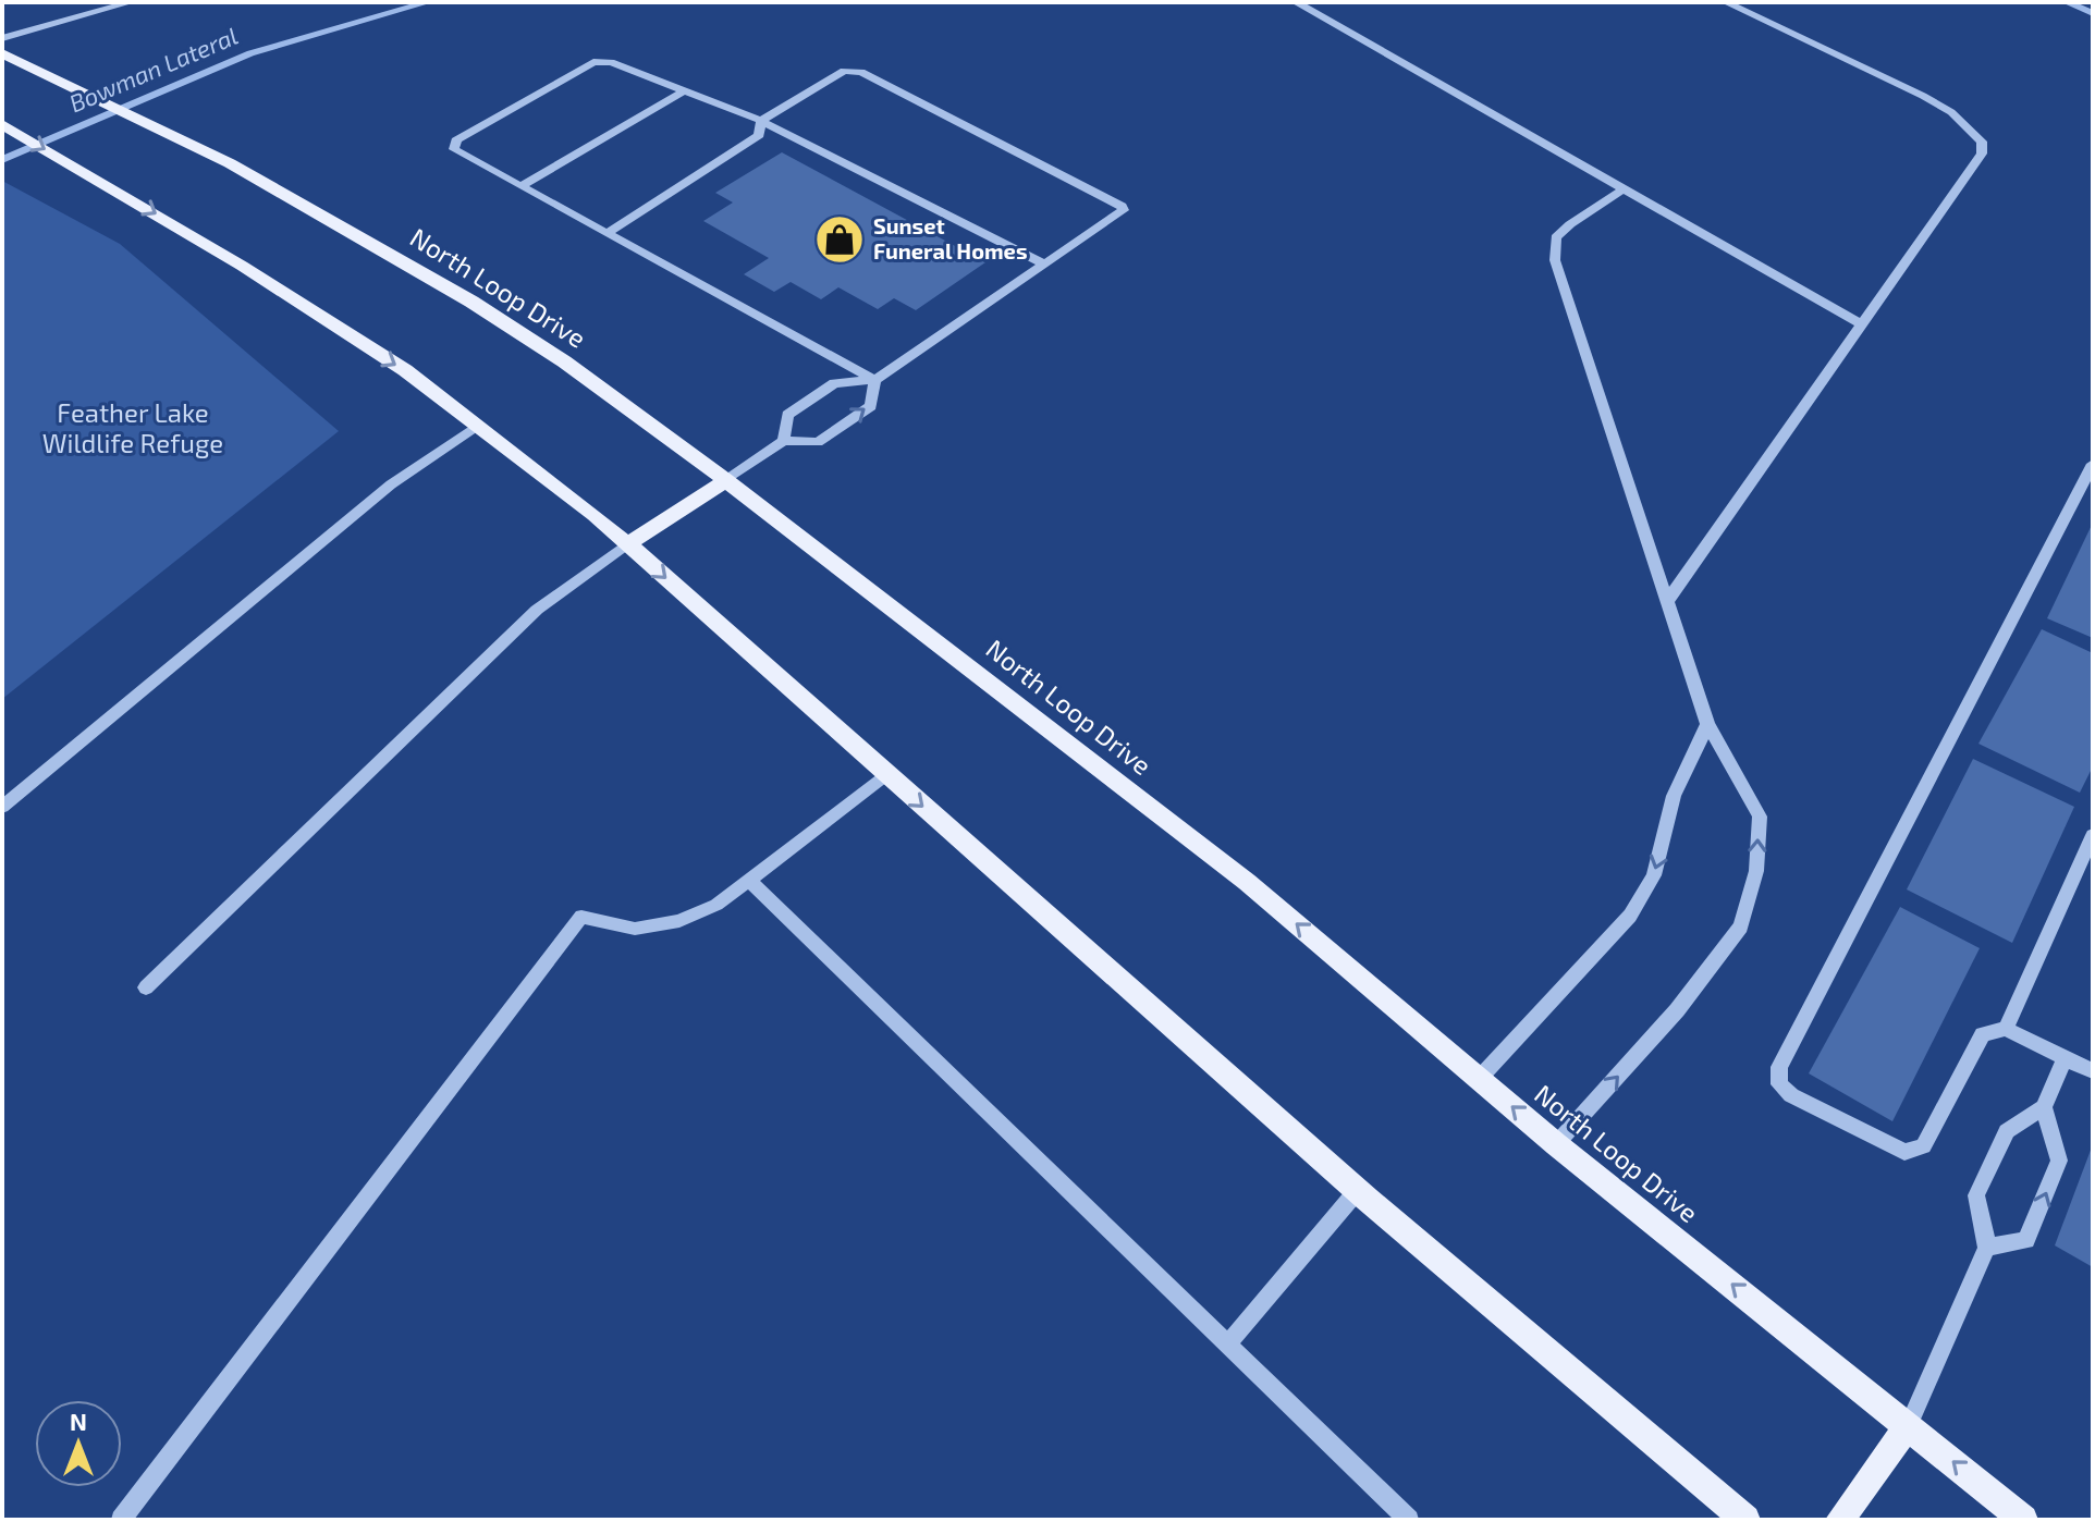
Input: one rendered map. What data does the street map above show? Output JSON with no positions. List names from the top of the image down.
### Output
{
  "streets": {
    "main road": ["North Loop Drive"]
  },
  "water": ["Bowman Lateral"],
  "parks": ["Feather Lake Wildlife Refuge"],
  "places": {
    "shop": ["Sunset Funeral Homes"]
  },
  "north": "top"
}
